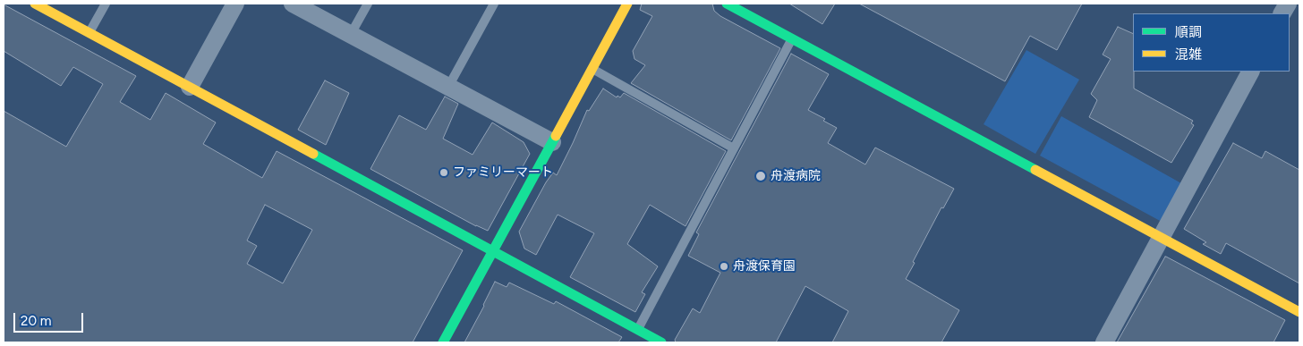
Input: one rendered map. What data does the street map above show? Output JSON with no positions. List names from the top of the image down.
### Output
{
  "places": ["ファミリーマート", "舟渡病院", "舟渡保育園"],
  "legend": ["順調", "混雑"],
  "scale_bar": "20 m"
}
